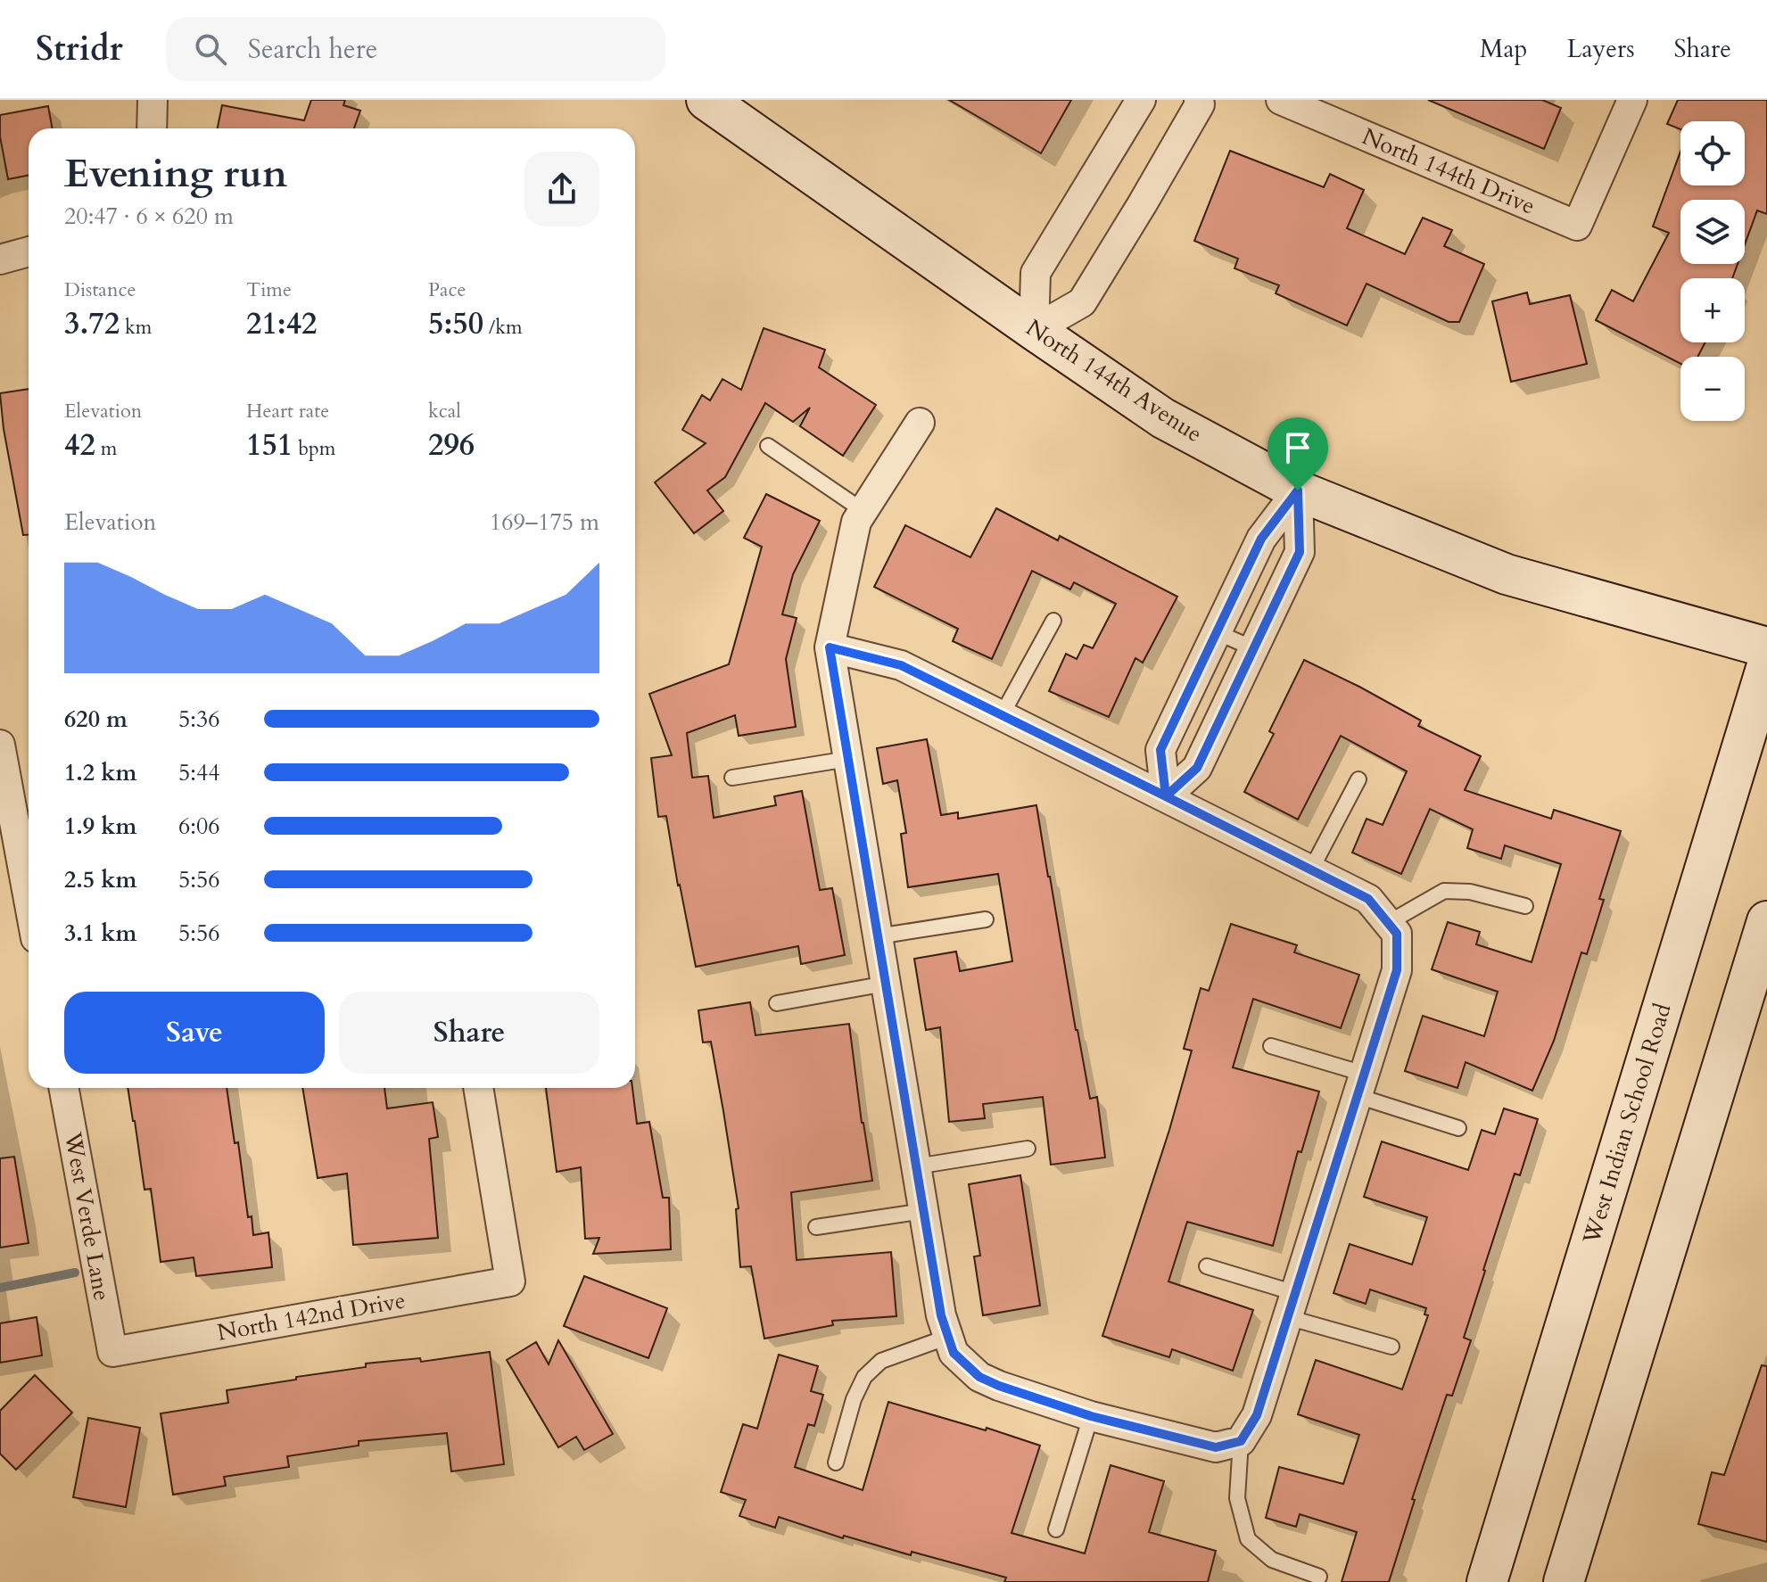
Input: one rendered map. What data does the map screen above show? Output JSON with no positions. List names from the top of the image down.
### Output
{
  "streets": {
    "main road": ["North 144th Avenue", "West Indian School Road"],
    "street": ["North 144th Drive", "West Verde Lane", "North 142nd Drive"]
  },
  "crossings": [
    ["West Verde Lane", "North 142nd Drive"]
  ],
  "page": {
    "header": "Stridr",
    "search": "Search here",
    "nav": ["Map", "Layers", "Share"],
    "map_buttons": ["+", "−"],
    "heading": ["Evening run", "20:47 · 6 × 620 m"],
    "stats": [
      ["Distance", "3.72 km"],
      ["Time", "21:42"],
      ["Pace", "5:50 /km"],
      ["Elevation", "42 m"],
      ["Heart rate", "151 bpm"],
      ["kcal", "296"]
    ],
    "chart": ["Elevation", "169–175 m"],
    "list": [
      {
        "name": "620 m",
        "note": "5:36"
      },
      {
        "name": "1.2 km",
        "note": "5:44"
      },
      {
        "name": "1.9 km",
        "note": "6:06"
      },
      {
        "name": "2.5 km",
        "note": "5:56"
      },
      {
        "name": "3.1 km",
        "note": "5:56"
      }
    ],
    "buttons": ["Save", "Share"]
  }
}
